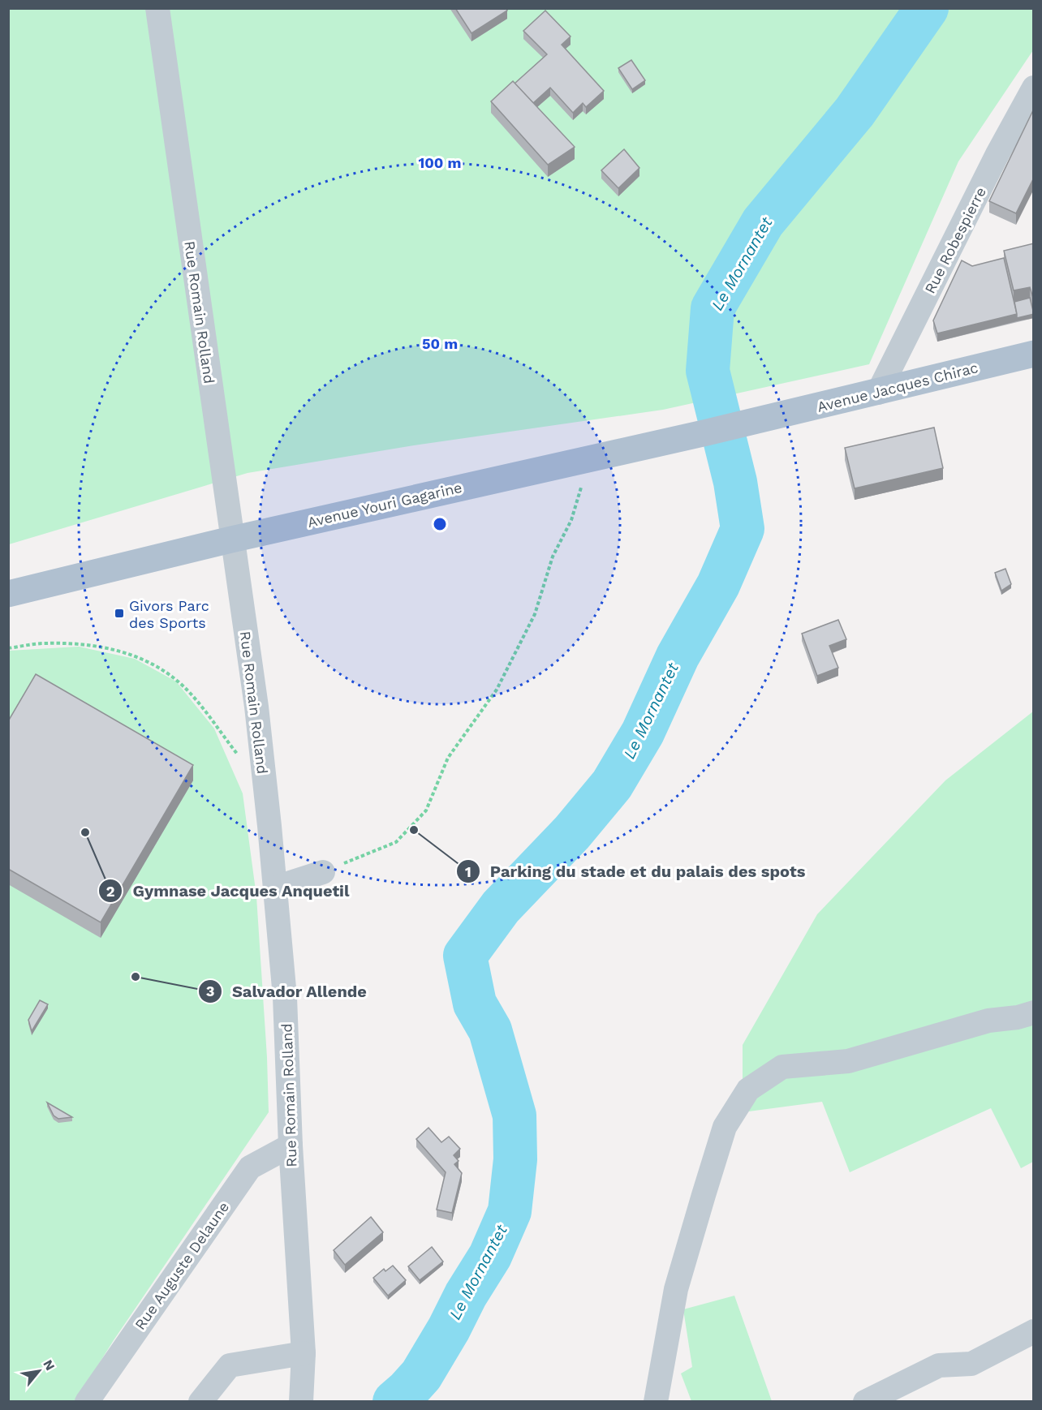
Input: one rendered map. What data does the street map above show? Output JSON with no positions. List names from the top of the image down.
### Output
{
  "streets": {
    "main road": ["Avenue Jacques Chirac", "Avenue Youri Gagarine"],
    "street": ["Rue Robespierre", "Rue Romain Rolland", "Rue Auguste Delaune"]
  },
  "crossings": [
    ["Rue Robespierre", "Avenue Jacques Chirac"],
    ["Rue Romain Rolland", "Avenue Youri Gagarine"],
    ["Rue Romain Rolland", "Rue Auguste Delaune"],
    ["Avenue Jacques Chirac", "Avenue Youri Gagarine"]
  ],
  "water": ["Le Mornantet"],
  "places": {
    "transit": ["Givors Parc des Sports"],
    "other": ["Parking du stade et du palais des spots", "Gymnase Jacques Anquetil", "Salvador Allende"]
  },
  "north": "top right",
  "rings": ["100 m", "50 m"]
}
